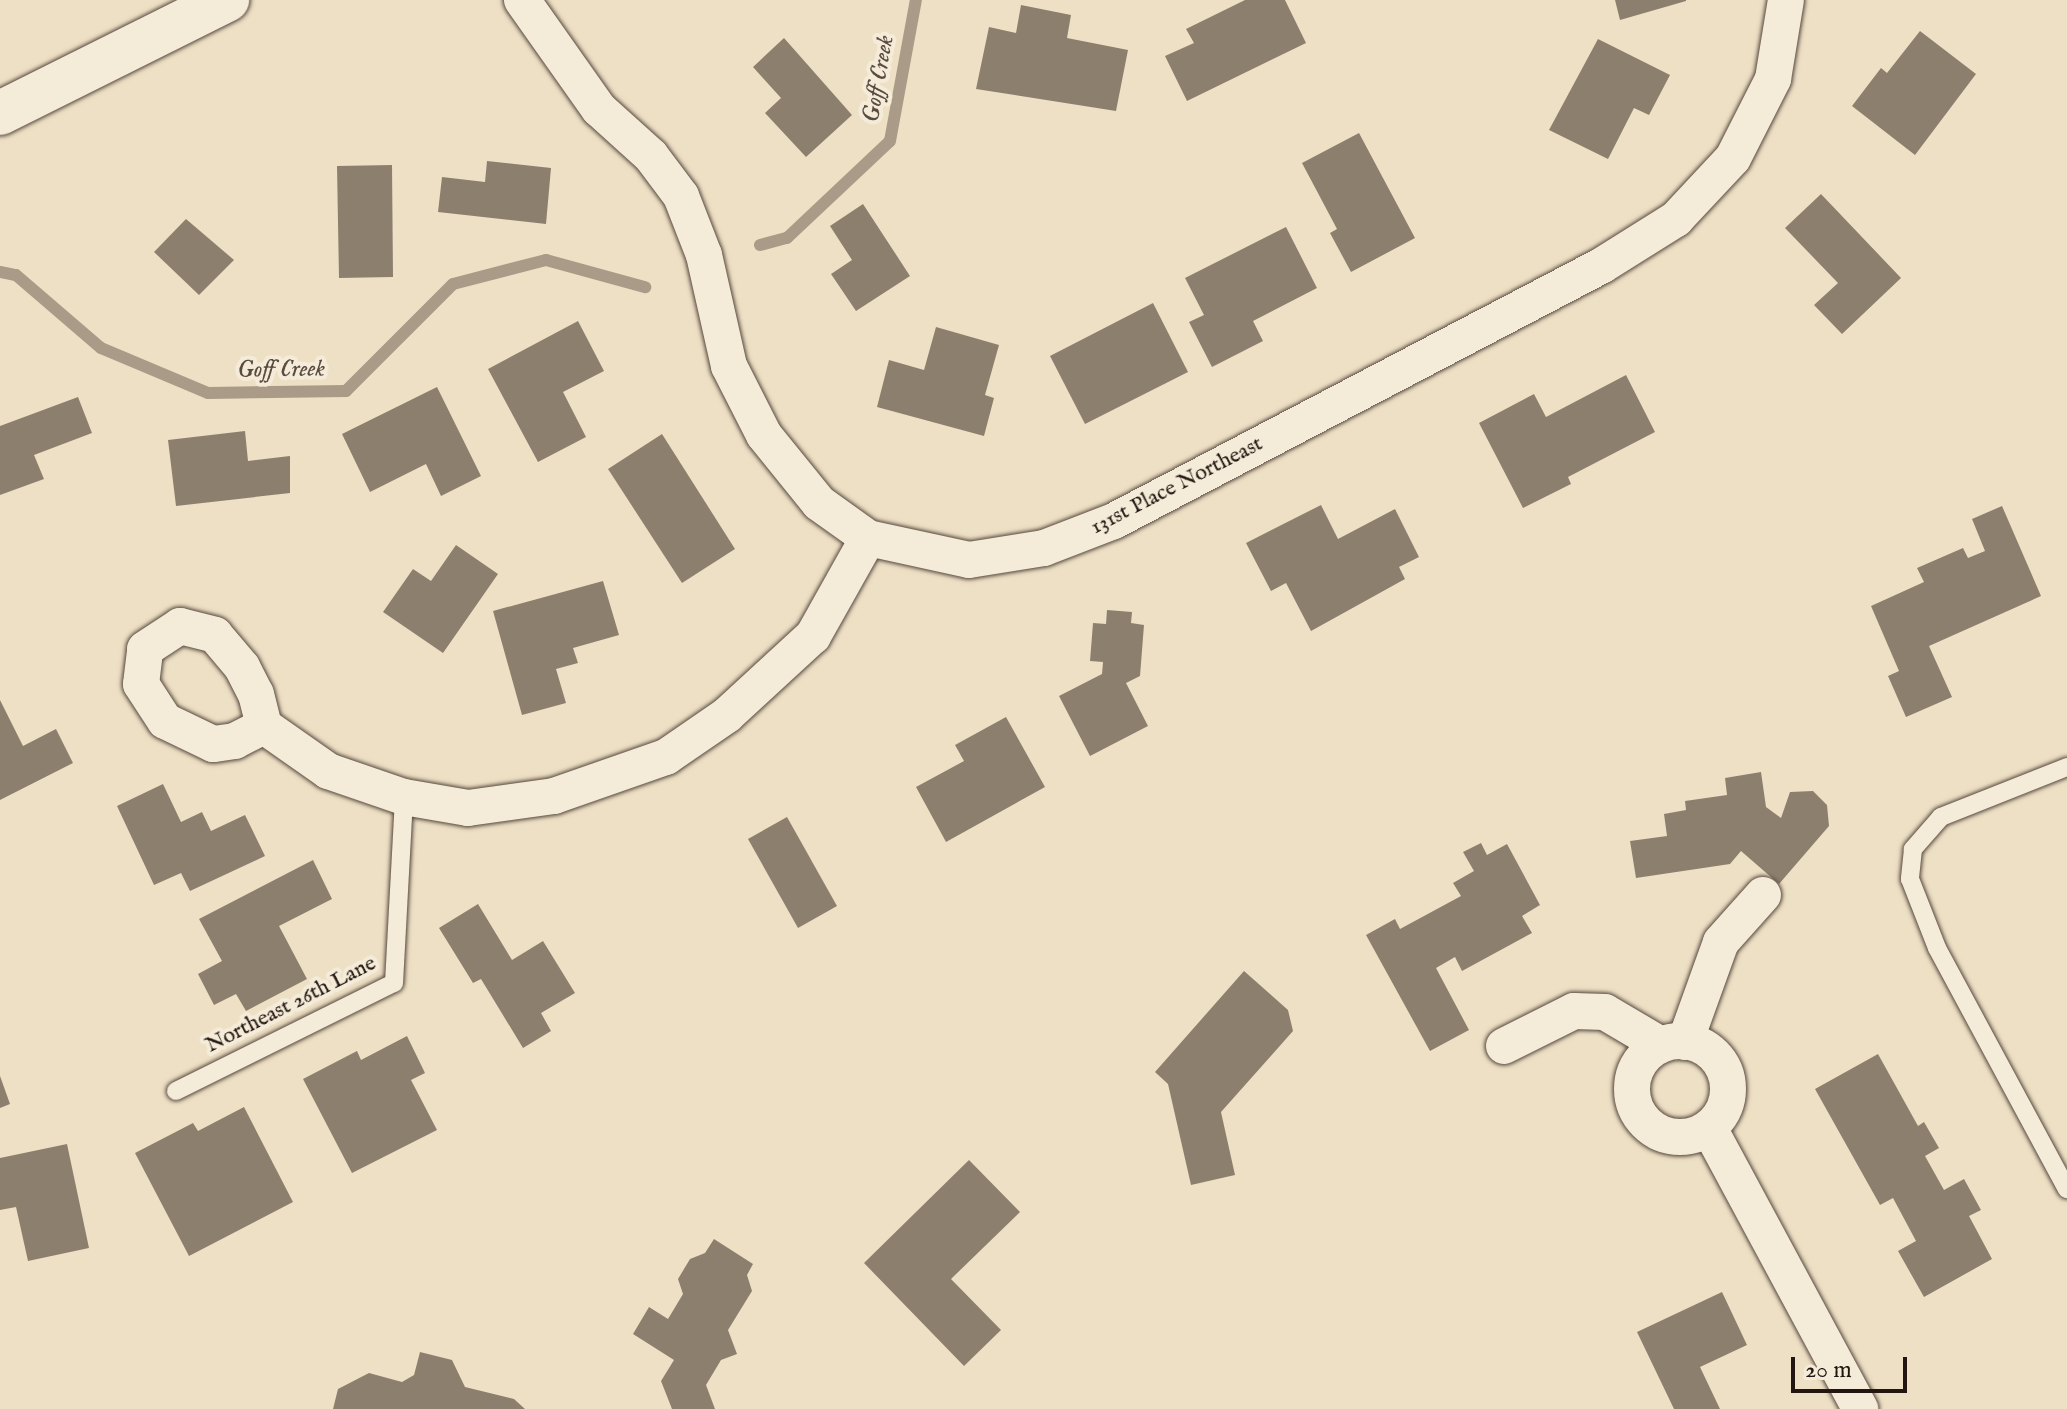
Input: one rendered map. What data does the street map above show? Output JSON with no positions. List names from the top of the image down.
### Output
{
  "streets": {
    "street": ["131st Place Northeast"],
    "lane": ["Northeast 26th Lane"]
  },
  "water": ["Goff Creek"],
  "scale_bar": "20 m"
}
